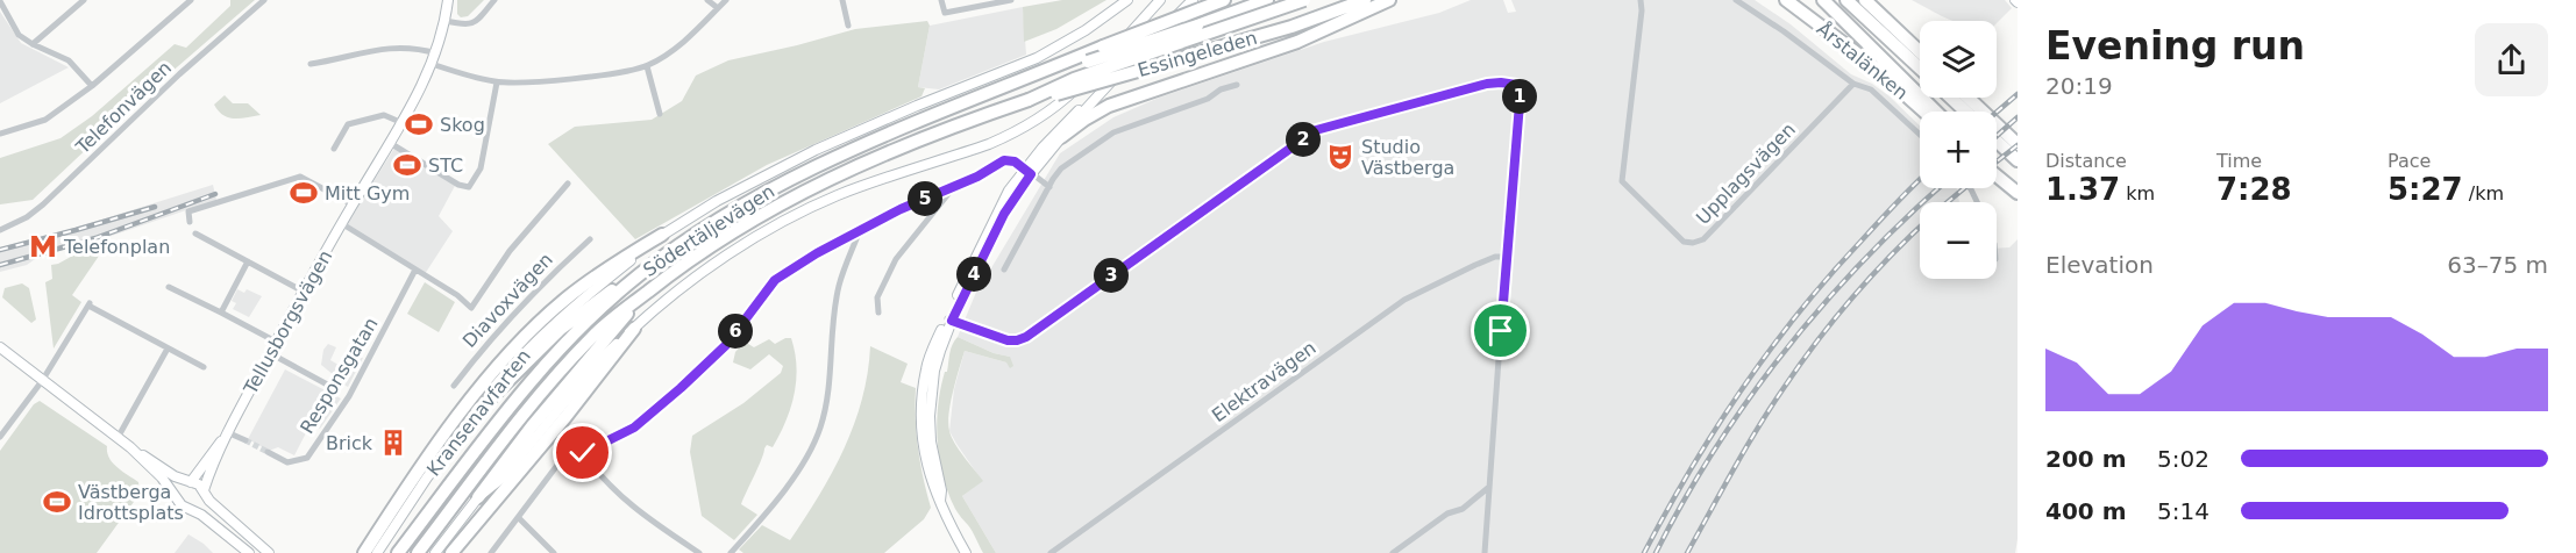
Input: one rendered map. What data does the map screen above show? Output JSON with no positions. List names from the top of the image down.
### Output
{
  "streets": {
    "highway": ["Essingeleden", "Årstalänken", "Södertäljevägen"],
    "street": [
      "Telefonvägen",
      "Upplagsvägen",
      "Diavoxvägen",
      "Tellusborgsvägen",
      "Responsgatan",
      "Elektravägen",
      "Kransenavfarten"
    ]
  },
  "crossings": [
    ["Essingeleden", "Södertäljevägen"],
    ["Södertäljevägen", "Kransenavfarten"]
  ],
  "places": {
    "sports": [
      "Skog",
      "STC",
      "Mitt Gym",
      "Västberga Idrottsplats"
    ],
    "theatre": ["Studio Västberga"],
    "metro station": ["Telefonplan"],
    "building": ["Brick"]
  },
  "page": {
    "heading": ["Evening run", "20:19"],
    "map_buttons": ["+", "−"],
    "pins": [
      "1",
      "2",
      "5",
      "4",
      "3",
      "6"
    ],
    "stats": [
      ["Distance", "1.37 km"],
      ["Time", "7:28"],
      ["Pace", "5:27 /km"]
    ],
    "chart": ["Elevation", "63–75 m"],
    "list": [
      {
        "name": "200 m",
        "note": "5:02"
      },
      {
        "name": "400 m",
        "note": "5:14"
      }
    ]
  }
}
